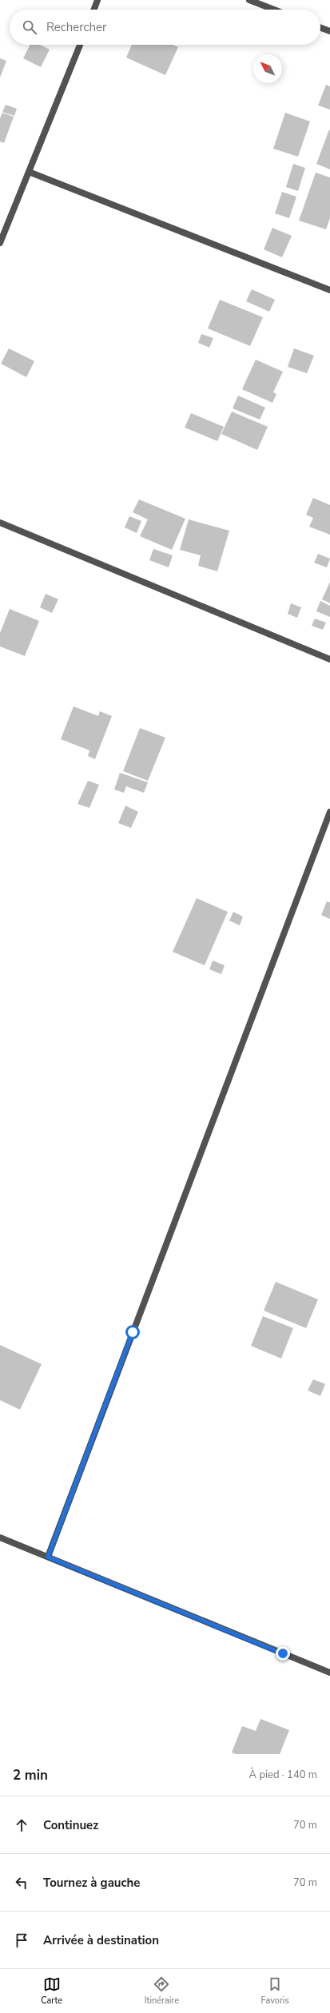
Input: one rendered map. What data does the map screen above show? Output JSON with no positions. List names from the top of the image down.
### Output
{
  "north": "top left",
  "page": {
    "search": "Rechercher",
    "heading": ["2 min", "À pied · 140 m"],
    "list": [
      ["Continuez", "70 m"],
      ["Tournez à gauche", "70 m"],
      "Arrivée à destination"
    ],
    "nav": ["Carte", "Itinéraire", "Favoris"]
  }
}
